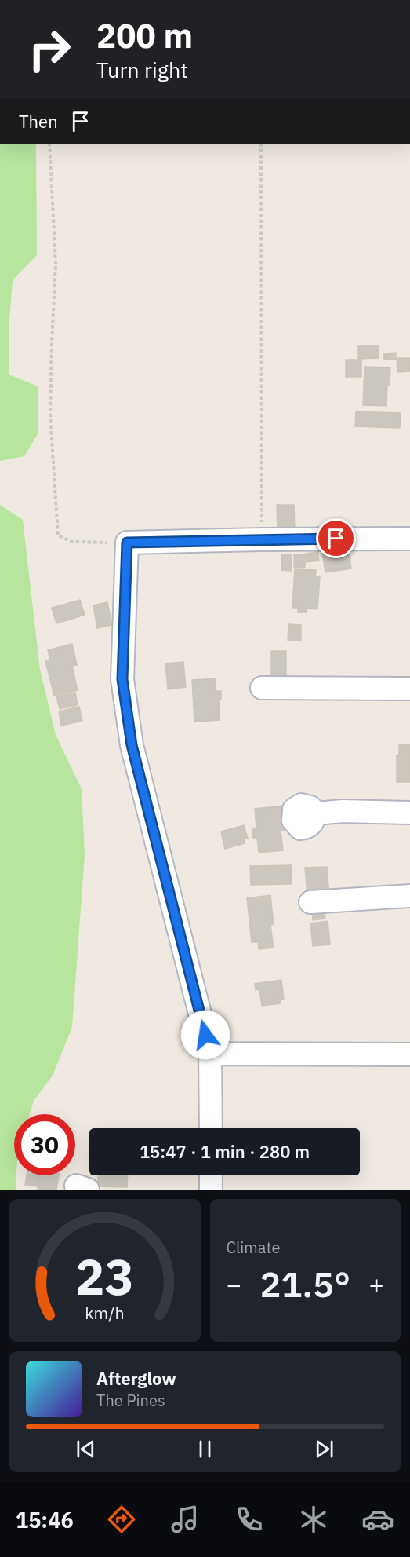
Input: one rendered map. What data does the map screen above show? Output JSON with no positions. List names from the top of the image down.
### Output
{
  "page": {
    "turn": ["200 m", "Turn right"],
    "then": "Then",
    "limit": "30",
    "trip": "15:47 · 1 min · 280 m",
    "tile": "Climate",
    "heat": ["−", "21.5°", "+"],
    "song": ["Afterglow", "The Pines"],
    "tabs": "15:46",
    "gauge": ["23", "km/h"]
  }
}
